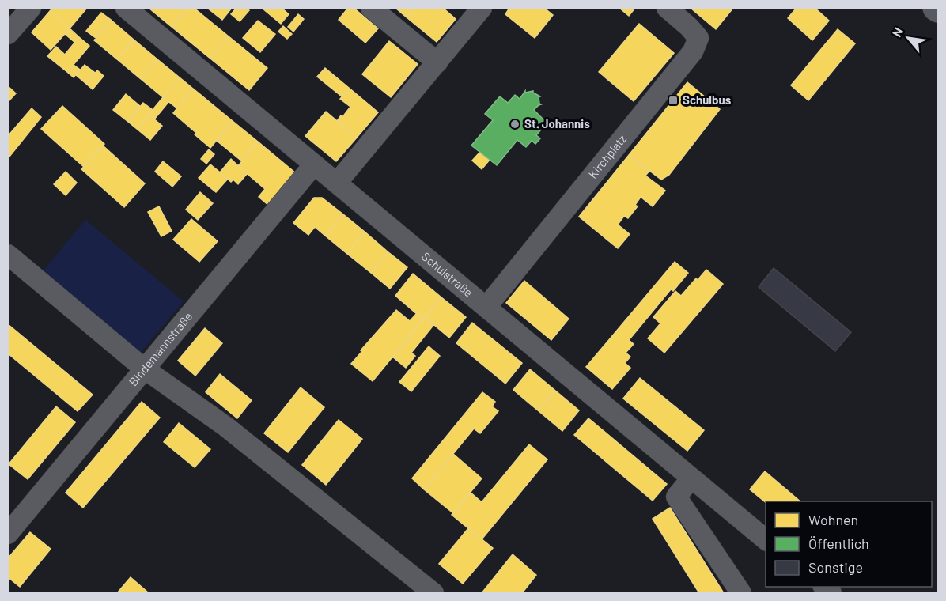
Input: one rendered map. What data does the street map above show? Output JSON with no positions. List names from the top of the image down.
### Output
{
  "streets": {
    "street": ["Kirchplatz", "Schulstraße", "Bindemannstraße"]
  },
  "crossings": [
    ["Kirchplatz", "Schulstraße"],
    ["Schulstraße", "Bindemannstraße"]
  ],
  "places": {
    "transit": ["Schulbus"],
    "other": ["St. Johannis"]
  },
  "legend": ["Wohnen", "Öffentlich", "Sonstige"],
  "north": "top left"
}
